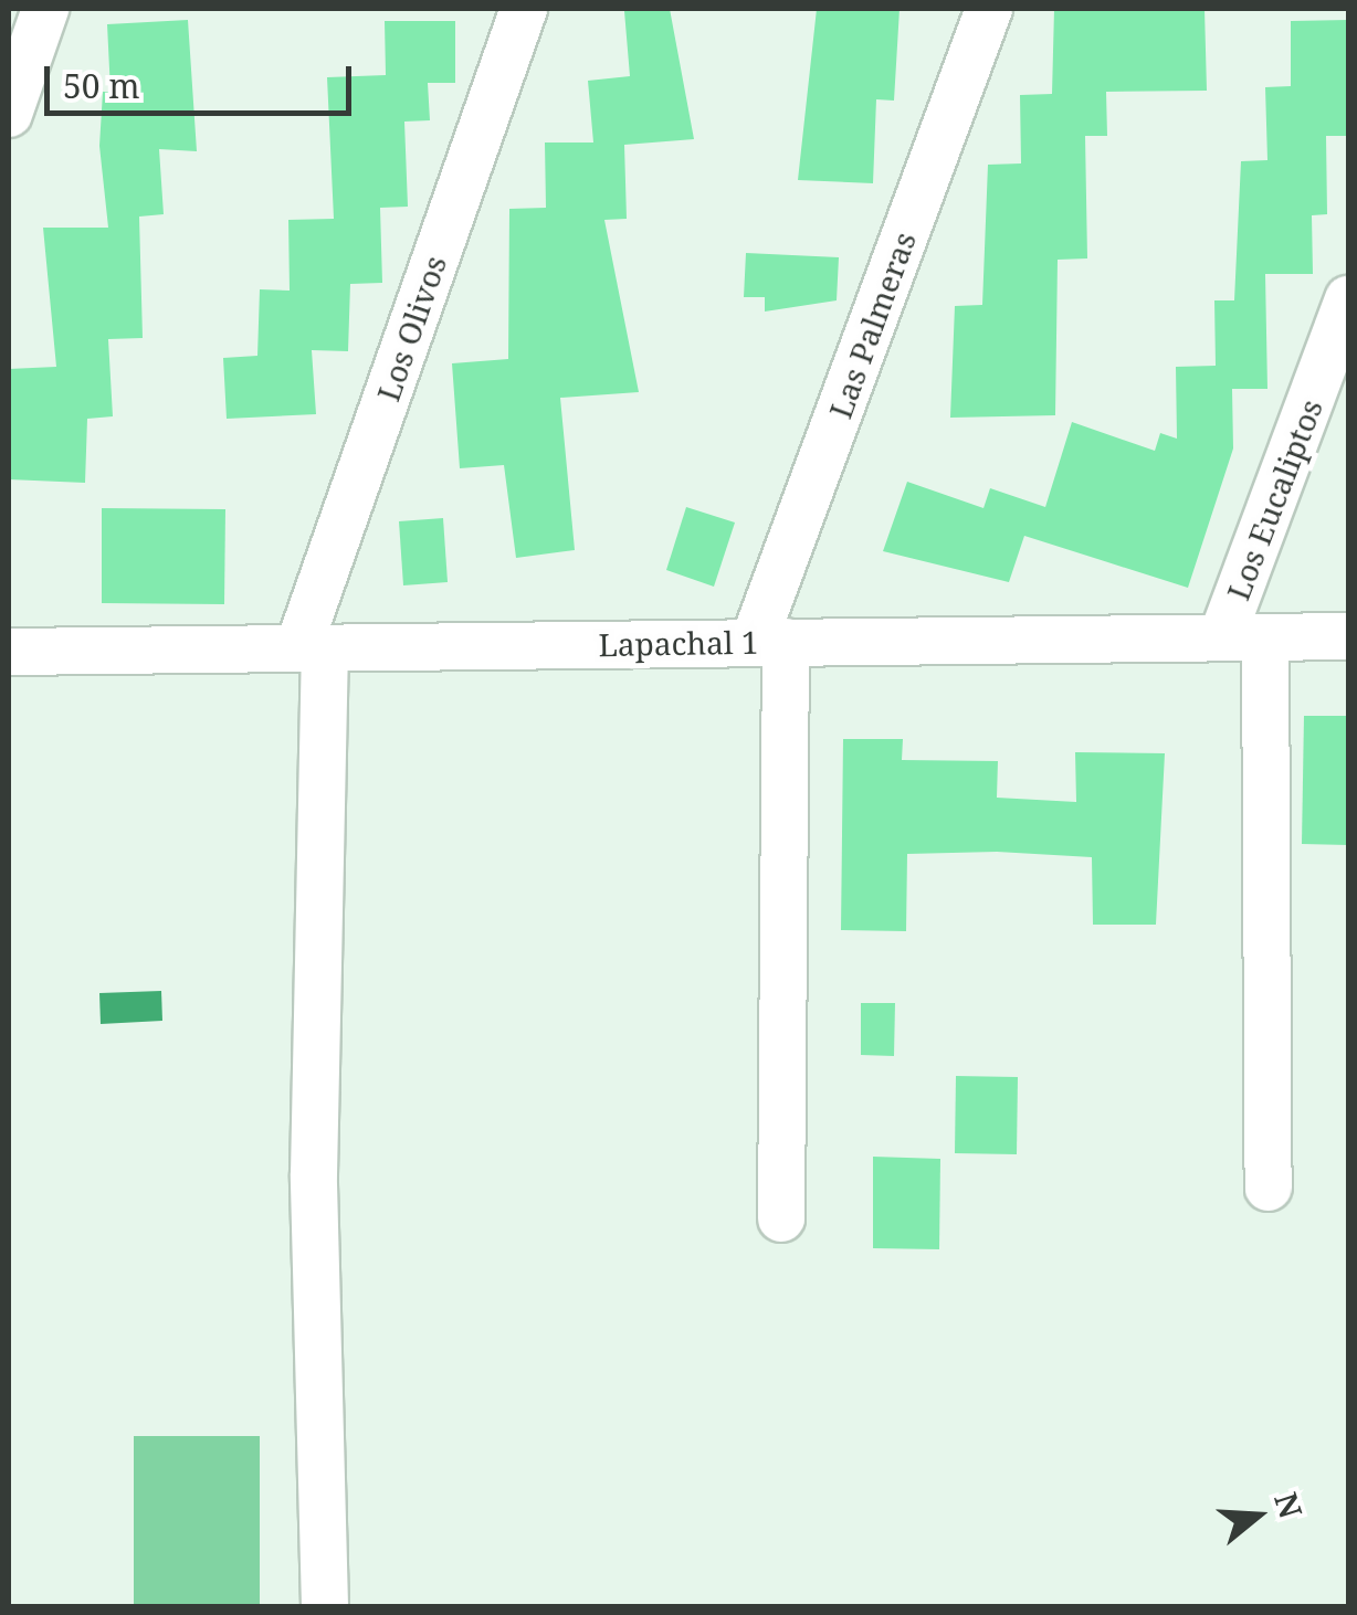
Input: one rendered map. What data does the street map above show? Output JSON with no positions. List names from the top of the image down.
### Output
{
  "streets": {
    "street": [
      "Las Palmeras",
      "Los Olivos",
      "Los Eucaliptos",
      "Lapachal 1"
    ]
  },
  "crossings": [
    ["Las Palmeras", "Lapachal 1"],
    ["Los Olivos", "Lapachal 1"],
    ["Los Eucaliptos", "Lapachal 1"]
  ],
  "scale_bar": "50 m",
  "north": "right"
}
